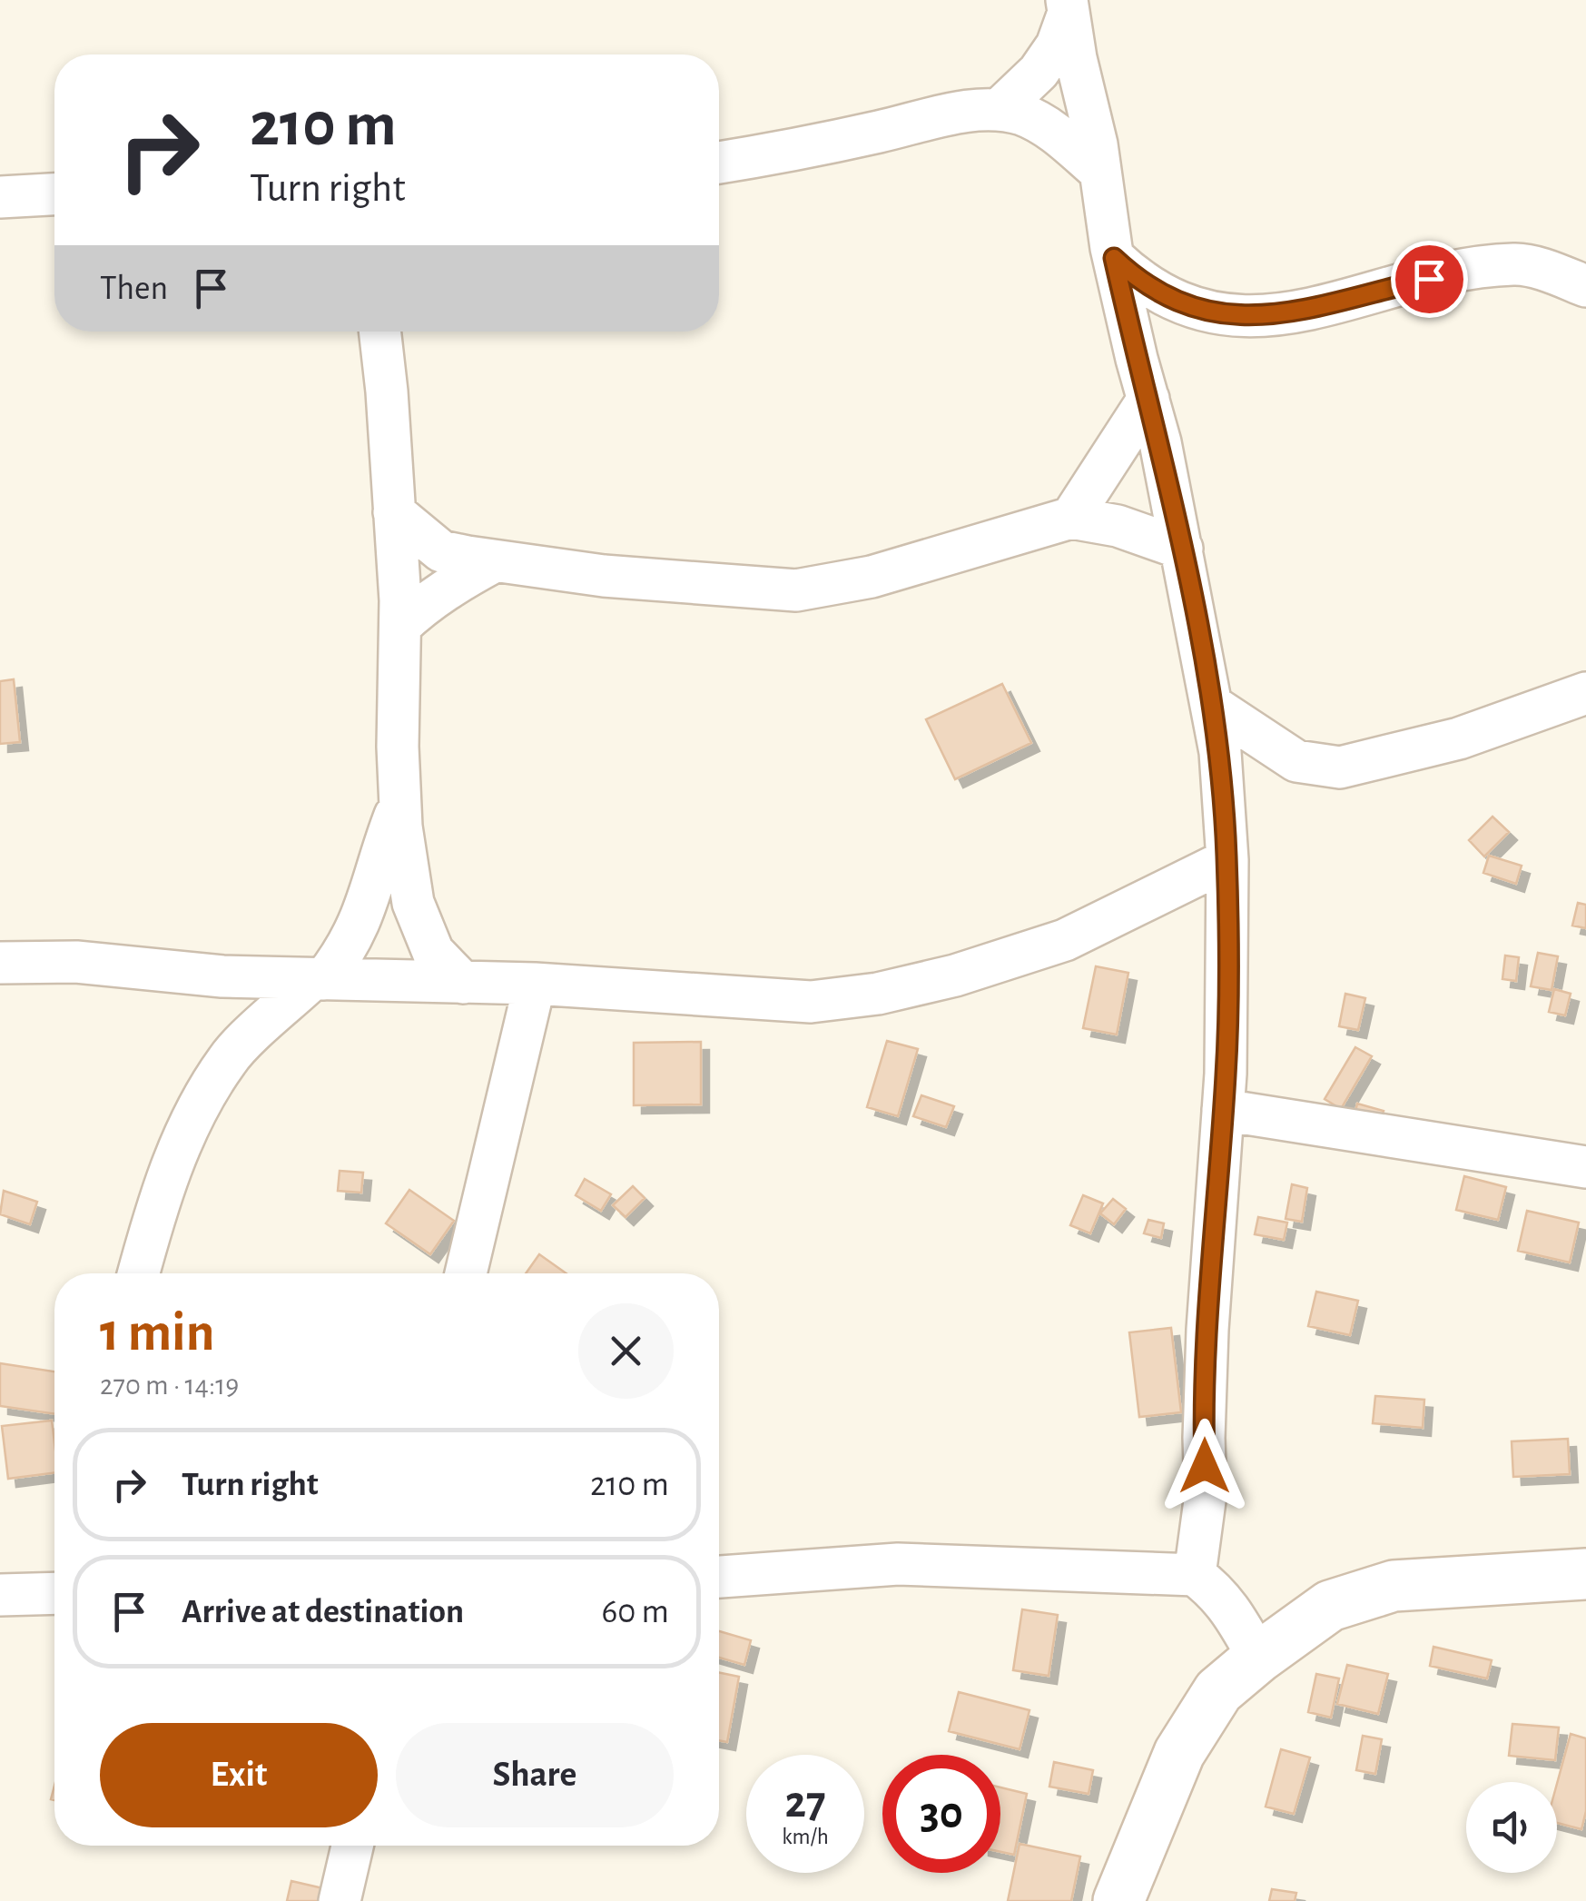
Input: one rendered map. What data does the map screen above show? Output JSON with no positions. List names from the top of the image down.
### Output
{
  "page": {
    "turn": ["210 m", "Turn right"],
    "then": "Then",
    "heading": ["1 min", "270 m · 14:19"],
    "list": [
      {
        "name": "Turn right",
        "value": "210 m"
      },
      {
        "name": "Arrive at destination",
        "value": "60 m"
      }
    ],
    "buttons": ["Exit", "Share"],
    "speed": "27 km/h",
    "limit": "30"
  }
}
